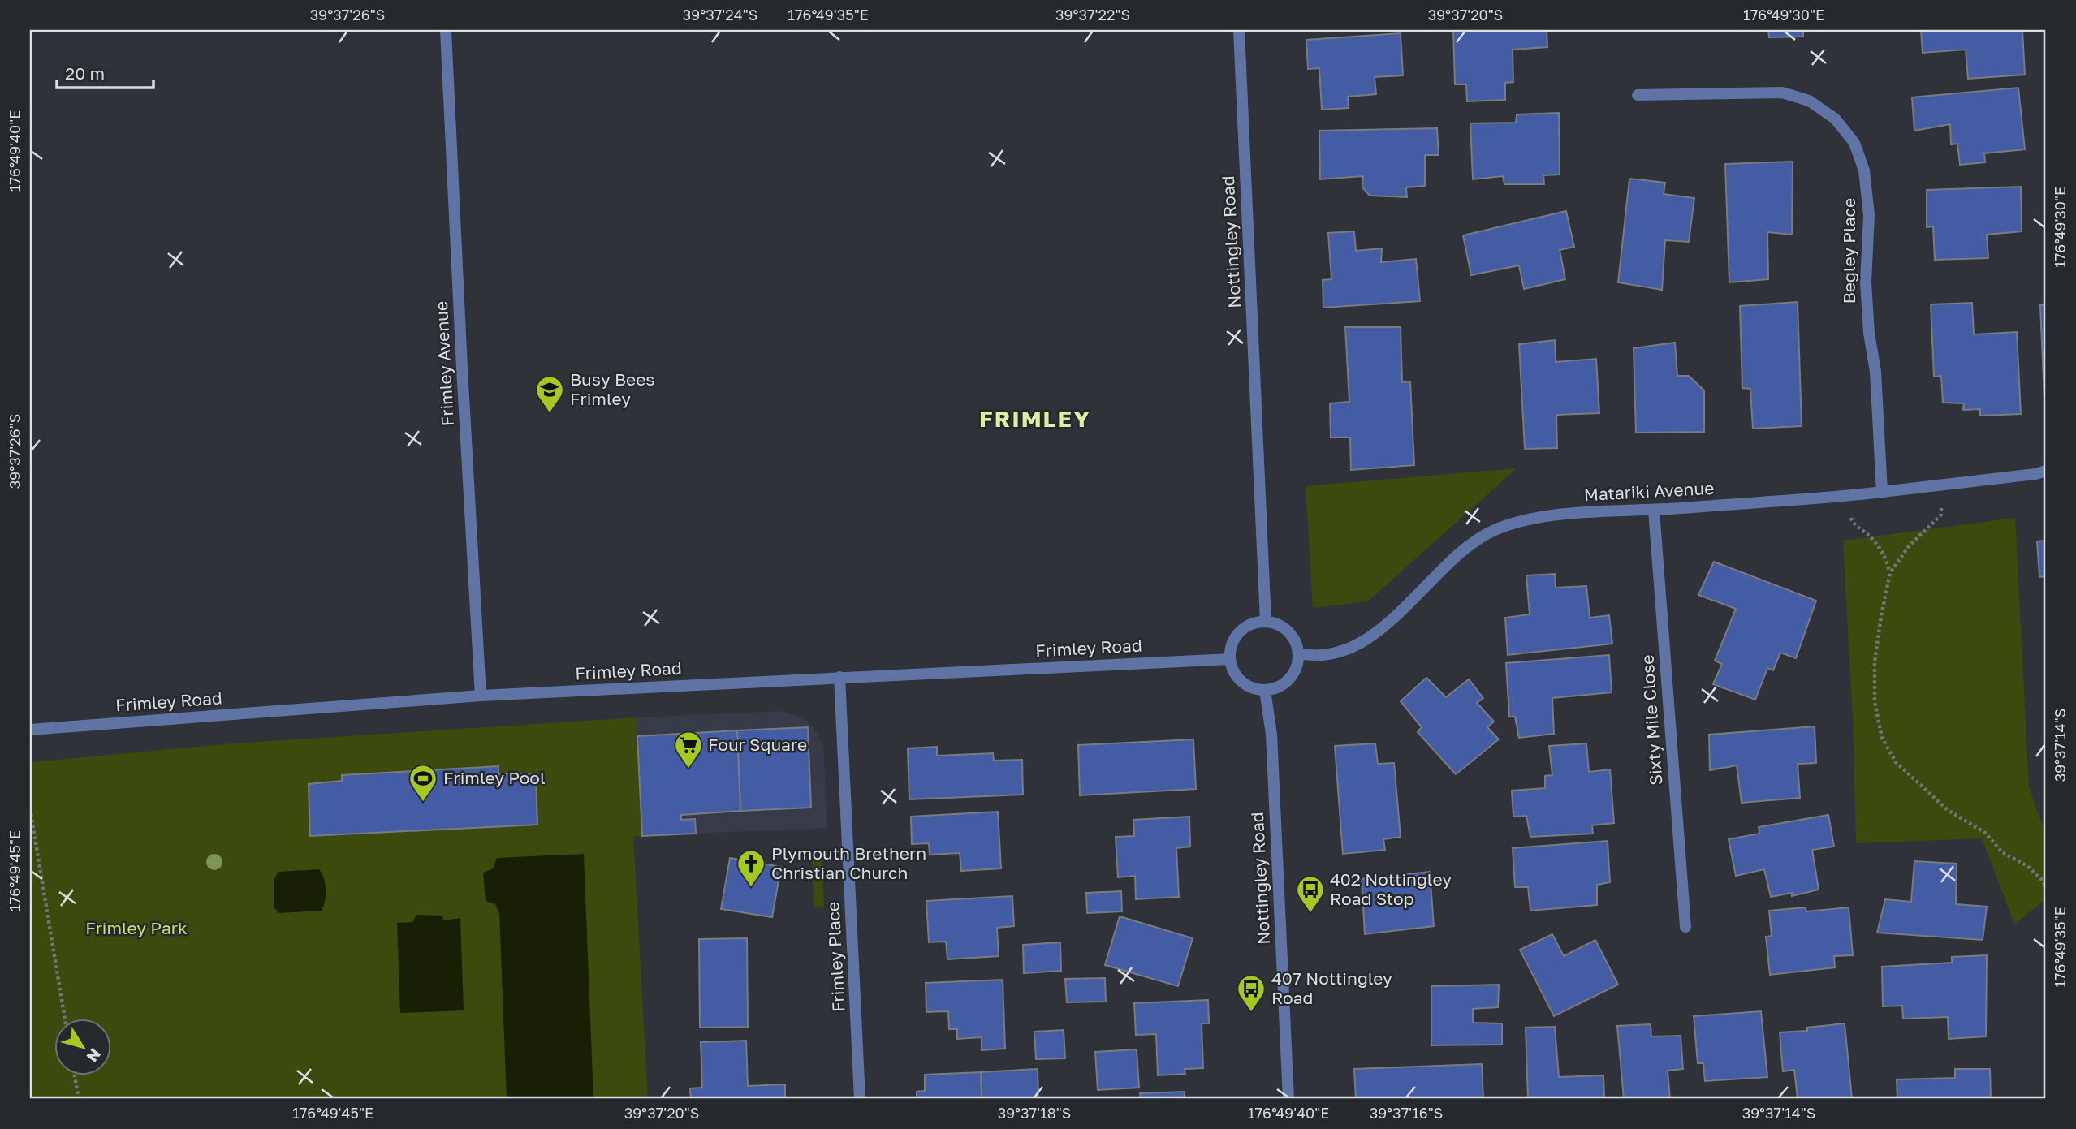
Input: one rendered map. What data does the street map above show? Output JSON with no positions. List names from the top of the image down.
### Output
{
  "streets": {
    "street": [
      "Nottingley Road",
      "Begley Place",
      "Frimley Avenue",
      "Matariki Avenue",
      "Frimley Road",
      "Sixty Mile Close",
      "Frimley Place"
    ]
  },
  "crossings": [
    ["Nottingley Road", "Matariki Avenue"],
    ["Nottingley Road", "Frimley Road"],
    ["Begley Place", "Matariki Avenue"],
    ["Frimley Avenue", "Frimley Road"],
    ["Matariki Avenue", "Frimley Road"],
    ["Matariki Avenue", "Sixty Mile Close"],
    ["Frimley Road", "Frimley Place"]
  ],
  "districts": ["FRIMLEY"],
  "parks": ["Frimley Park"],
  "places": {
    "school or university": ["Busy Bees Frimley"],
    "supermarket": ["Four Square"],
    "sports": ["Frimley Pool"],
    "church": ["Plymouth Brethern Christian Church"],
    "bus stop": ["402 Nottingley Road Stop", "407 Nottingley Road"]
  },
  "scale_bar": "20 m",
  "north": "bottom right",
  "coordinates": [
    "39°37'26\"S",
    "39°37'24\"S",
    "176°49'35\"E",
    "39°37'22\"S",
    "39°37'20\"S",
    "176°49'30\"E",
    "176°49'40\"E",
    "39°37'14\"S",
    "176°49'45\"E",
    "39°37'18\"S",
    "39°37'16\"S"
  ]
}
